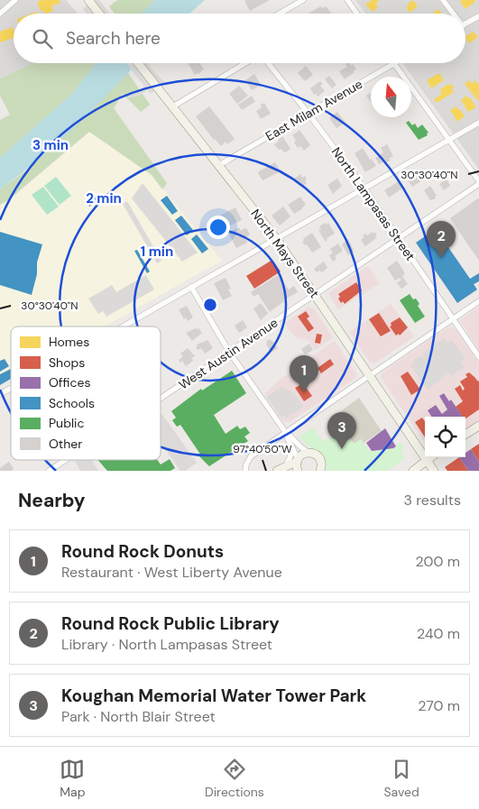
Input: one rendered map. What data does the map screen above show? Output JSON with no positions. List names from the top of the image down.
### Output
{
  "streets": {
    "main road": ["North Mays Street"],
    "street": ["East Milam Avenue", "North Lampasas Street", "West Austin Avenue"]
  },
  "crossings": [
    ["East Milam Avenue", "North Lampasas Street"],
    ["East Milam Avenue", "North Mays Street"],
    ["North Lampasas Street", "West Austin Avenue"],
    ["North Mays Street", "West Austin Avenue"]
  ],
  "legend": [
    "Homes",
    "Shops",
    "Offices",
    "Schools",
    "Public",
    "Other"
  ],
  "north": "top",
  "page": {
    "search": "Search here",
    "pins": ["2", "1", "3"],
    "heading": ["Nearby", "3 results"],
    "list": [
      {
        "mark": "1",
        "name": "Round Rock Donuts",
        "note": "Restaurant · West Liberty Avenue",
        "value": "200 m"
      },
      {
        "mark": "2",
        "name": "Round Rock Public Library",
        "note": "Library · North Lampasas Street",
        "value": "240 m"
      },
      {
        "mark": "3",
        "name": "Koughan Memorial Water Tower Park",
        "note": "Park · North Blair Street",
        "value": "270 m"
      }
    ],
    "nav": ["Map", "Directions", "Saved"]
  },
  "coordinates": ["30°30'40\"N", "97°40'50\"W"],
  "rings": ["3 min", "2 min", "1 min"]
}
